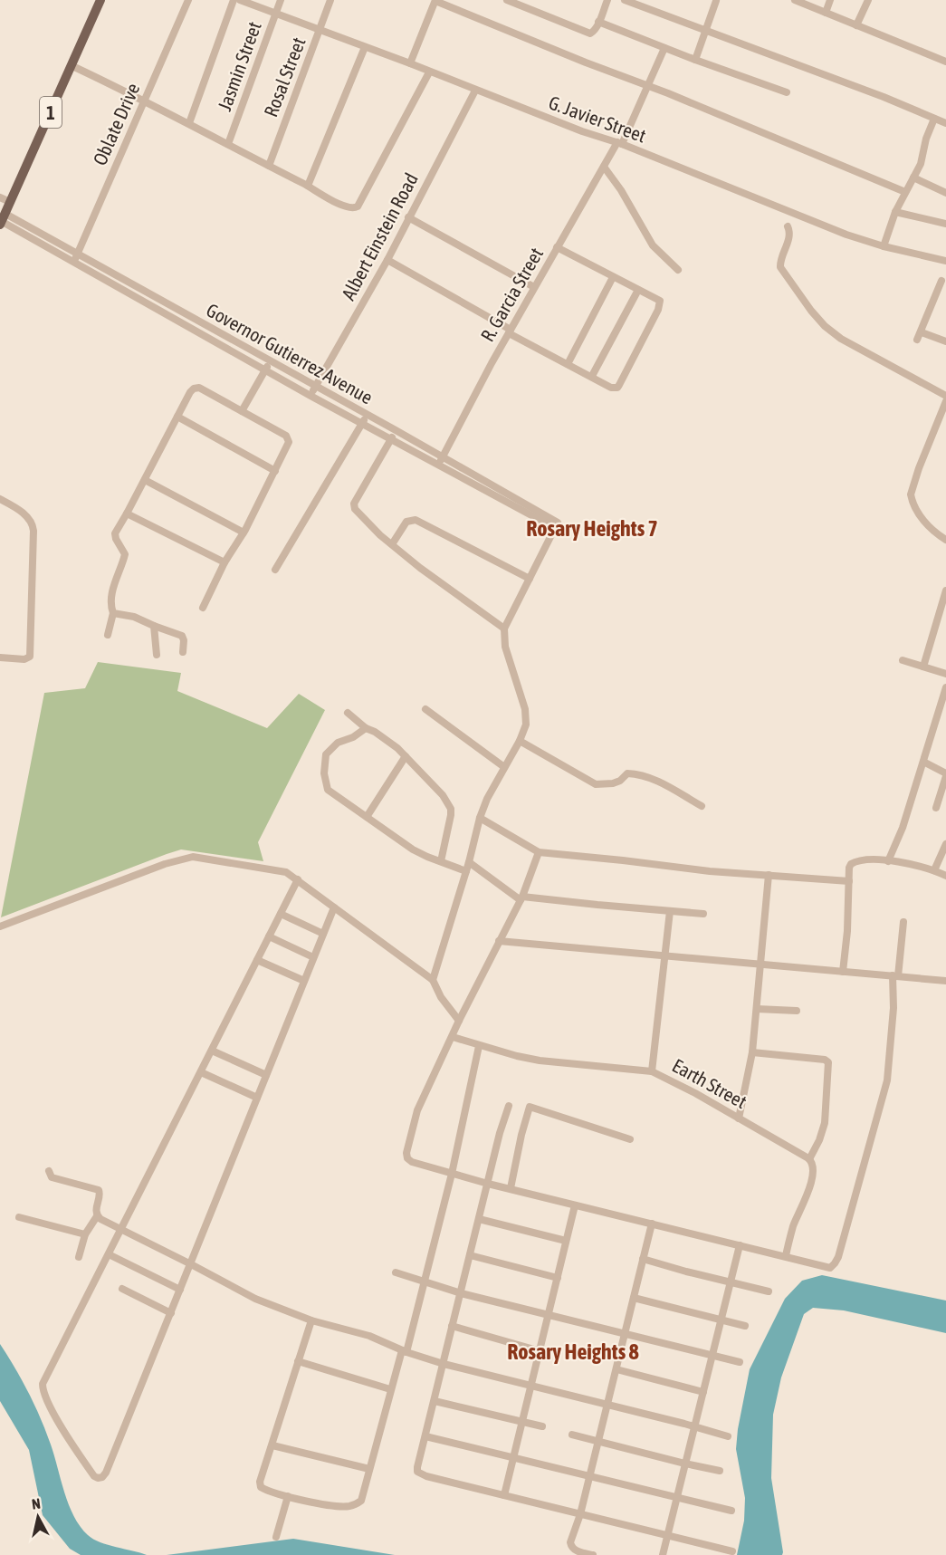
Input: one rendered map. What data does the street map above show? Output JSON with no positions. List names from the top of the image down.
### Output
{
  "streets": {
    "main road": ["1"],
    "street": [
      "Jasmin Street",
      "Rosal Street",
      "G. Javier Street",
      "Oblate Drive",
      "Albert Einstein Road",
      "R. Garcia Street",
      "Governor Gutierrez Avenue",
      "Earth Street"
    ]
  },
  "crossings": [
    ["Jasmin Street", "G. Javier Street"],
    ["Rosal Street", "G. Javier Street"],
    ["1", "Governor Gutierrez Avenue"],
    ["G. Javier Street", "Albert Einstein Road"],
    ["G. Javier Street", "R. Garcia Street"],
    ["Oblate Drive", "Governor Gutierrez Avenue"],
    ["Albert Einstein Road", "Governor Gutierrez Avenue"],
    ["R. Garcia Street", "Governor Gutierrez Avenue"]
  ],
  "districts": ["Rosary Heights 7", "Rosary Heights 8"],
  "north": "top"
}
